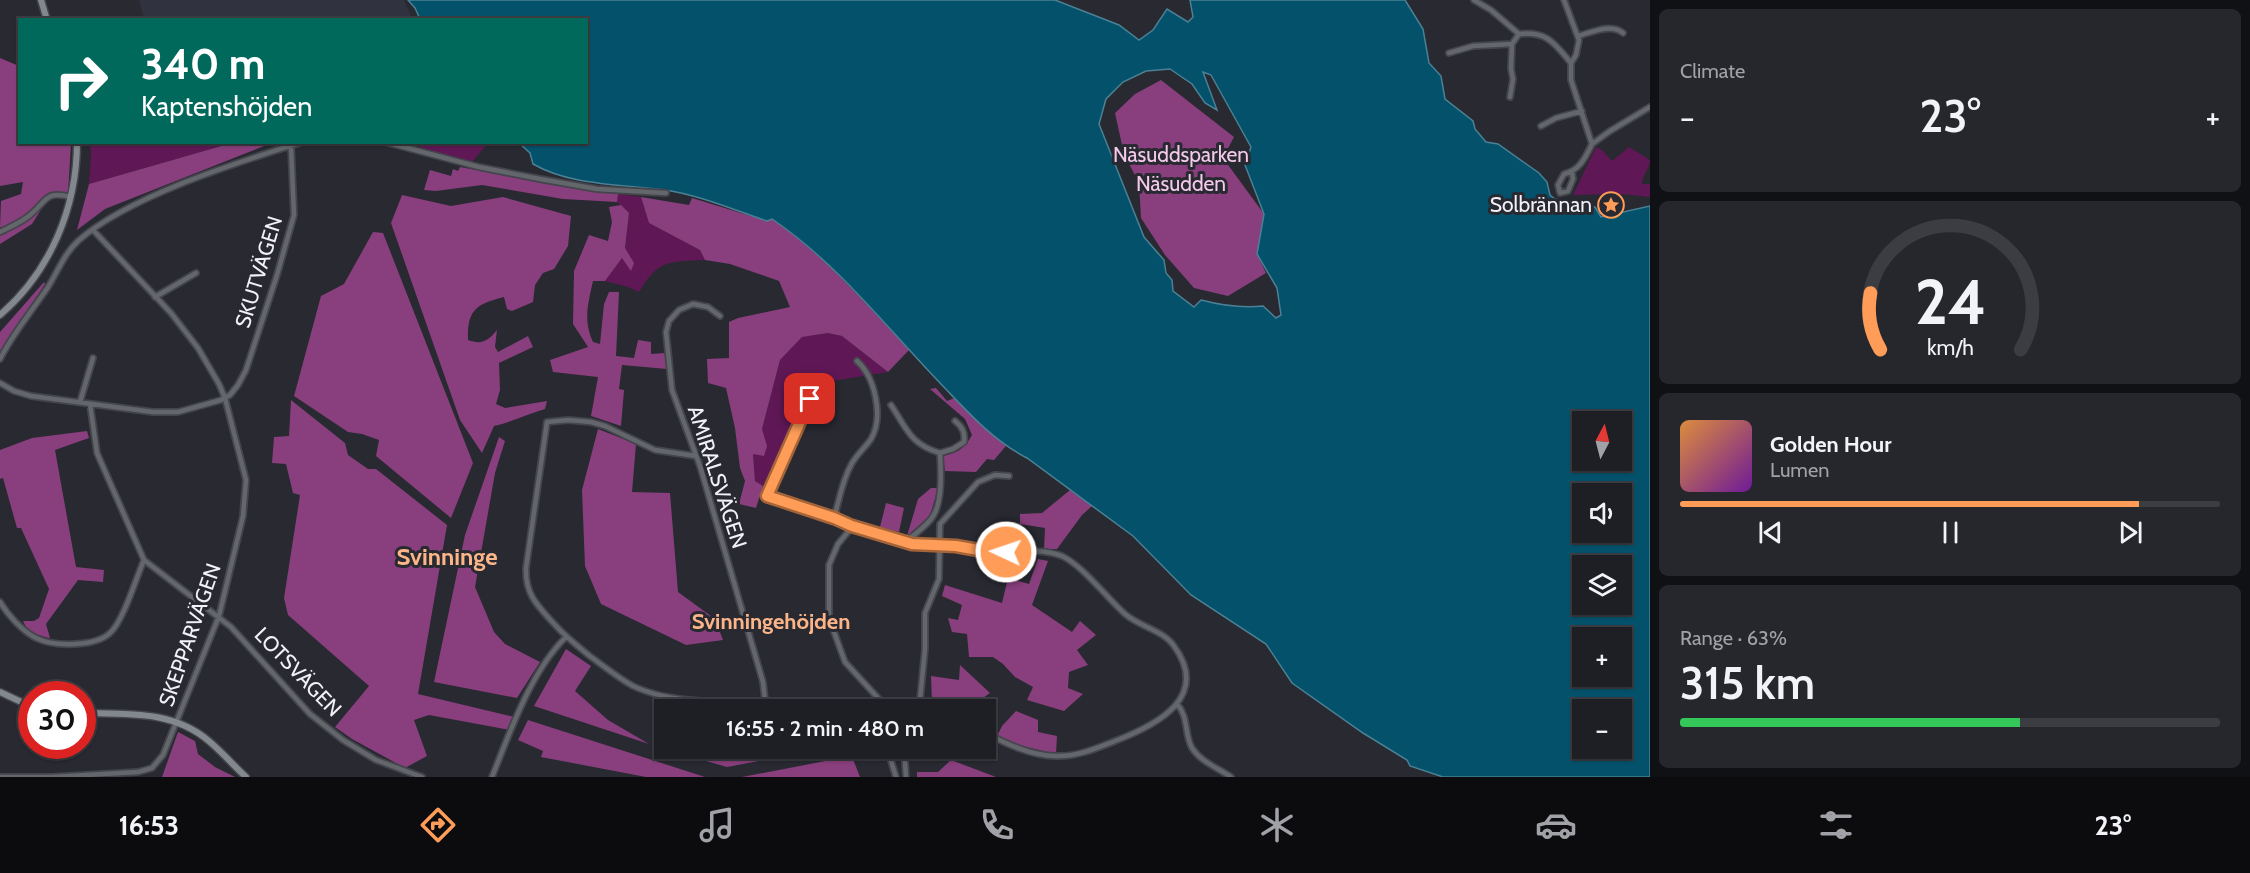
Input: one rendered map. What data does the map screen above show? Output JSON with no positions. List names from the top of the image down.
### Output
{
  "streets": {
    "street": [
      "SKUTVÄGEN",
      "AMIRALSVÄGEN",
      "SKEPPARVÄGEN",
      "LOTSVÄGEN"
    ]
  },
  "crossings": [
    ["SKUTVÄGEN", "SKEPPARVÄGEN"],
    ["SKEPPARVÄGEN", "LOTSVÄGEN"]
  ],
  "districts": ["Svinninge", "Svinningehöjden"],
  "parks": ["Näsuddsparken", "Näsudden"],
  "places": {
    "place": ["Solbrännan"]
  },
  "north": "top",
  "page": {
    "tile": [
      "Climate",
      ["Range · 63%", "315 km"]
    ],
    "turn": ["340 m", "Kaptenshöjden"],
    "heat": ["−", "23°", "+"],
    "map_buttons": ["+", "−"],
    "song": ["Golden Hour", "Lumen"],
    "limit": "30",
    "trip": "16:55 · 2 min · 480 m",
    "tabs": ["16:53", "23°"],
    "gauge": ["24", "km/h"]
  }
}
